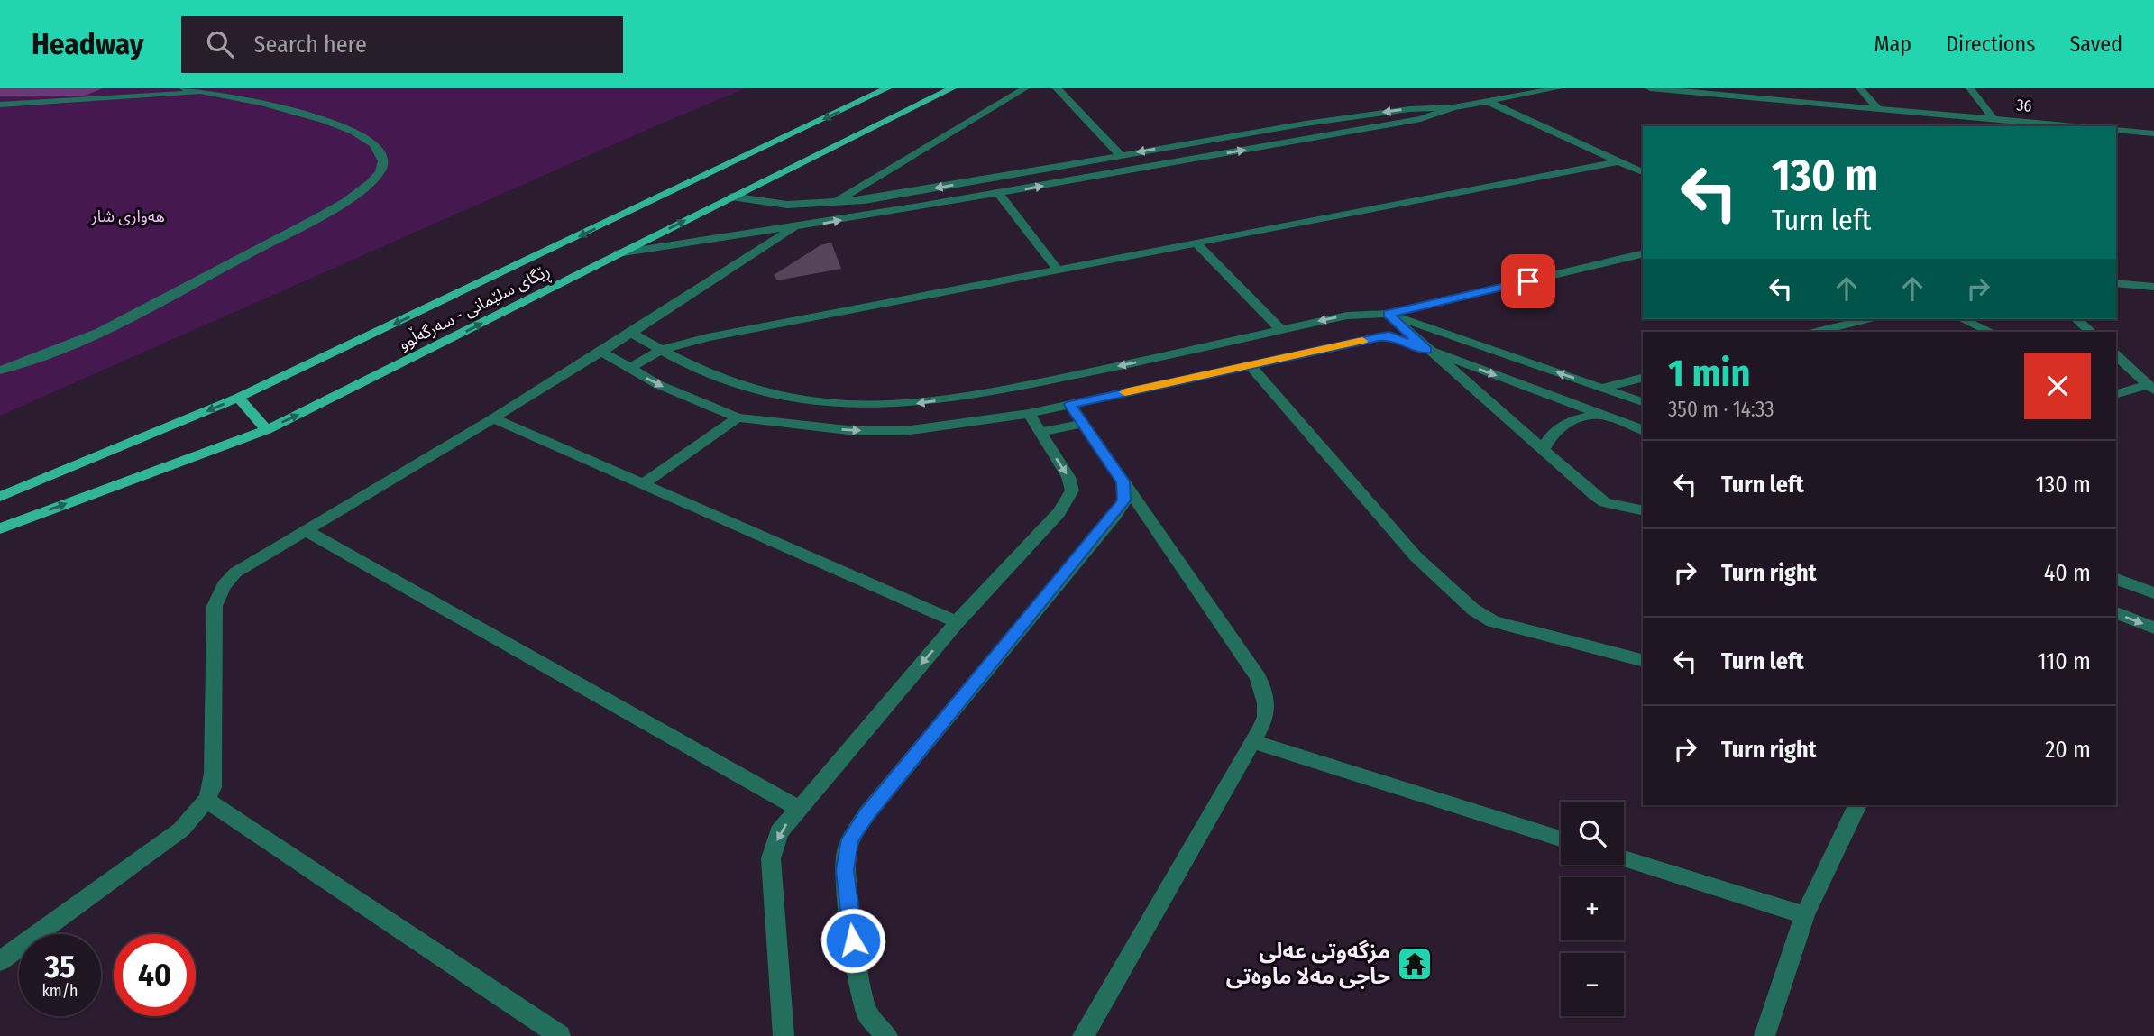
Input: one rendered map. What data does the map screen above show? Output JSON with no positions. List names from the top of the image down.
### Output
{
  "streets": {
    "main road": ["ڕێگای سلێمانی - سەرگەڵوو"],
    "street": ["36"]
  },
  "parks": ["هەواری شار"],
  "places": {
    "temple": ["مزگەوتی عەلی حاجی مەلا ماوەتی"]
  },
  "page": {
    "header": "Headway",
    "search": "Search here",
    "nav": ["Map", "Directions", "Saved"],
    "turn": ["130 m", "Turn left"],
    "heading": ["1 min", "350 m · 14:33"],
    "list": [
      {
        "name": "Turn left",
        "value": "130 m"
      },
      {
        "name": "Turn right",
        "value": "40 m"
      },
      {
        "name": "Turn left",
        "value": "110 m"
      },
      {
        "name": "Turn right",
        "value": "20 m"
      }
    ],
    "map_buttons": ["+", "−"],
    "speed": "35 km/h",
    "limit": "40"
  }
}
